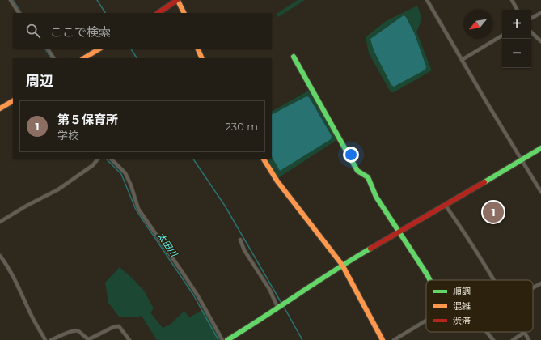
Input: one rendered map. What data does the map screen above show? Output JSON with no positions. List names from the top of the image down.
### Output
{
  "water": ["太田川"],
  "legend": ["順調", "混雑", "渋滞"],
  "north": "bottom left",
  "page": {
    "map_buttons": ["+", "−"],
    "search": "ここで検索",
    "heading": "周辺",
    "list": [
      {
        "mark": "1",
        "name": "第５保育所",
        "note": "学校",
        "value": "230 m"
      }
    ],
    "pins": "1"
  }
}
